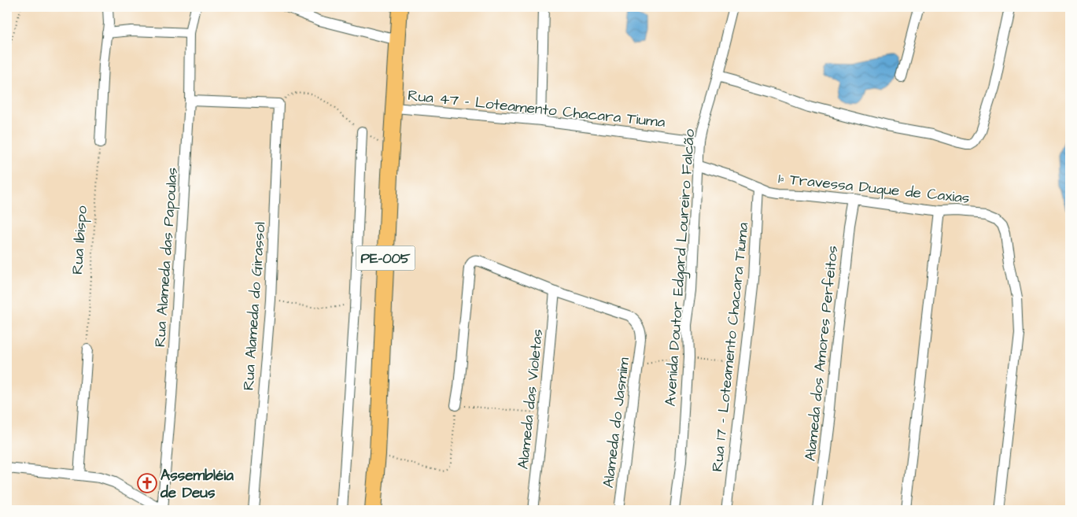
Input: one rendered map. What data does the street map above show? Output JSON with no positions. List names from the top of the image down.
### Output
{
  "streets": {
    "main road": ["PE-005"],
    "street": [
      "Rua 47 - Loteamento Chacara Tiuma",
      "1ª Travessa Duque de Caxias",
      "Rua Alameda das Papoulas",
      "Avenida Doutor Edgard Loureiro Falcão",
      "Rua Alameda do Girassol",
      "Rua 17 - Loteamento Chacara Tiuma",
      "Alameda dos Amores Perfeitos",
      "Alameda das Violetas",
      "Alameda do Jasmim"
    ],
    "path": ["Rua Ibispo"]
  },
  "crossings": [
    ["Rua 47 - Loteamento Chacara Tiuma", "PE-005"],
    ["Rua 47 - Loteamento Chacara Tiuma", "Avenida Doutor Edgard Loureiro Falcão"],
    ["1ª Travessa Duque de Caxias", "Avenida Doutor Edgard Loureiro Falcão"],
    ["1ª Travessa Duque de Caxias", "Rua 17 - Loteamento Chacara Tiuma"],
    ["1ª Travessa Duque de Caxias", "Alameda dos Amores Perfeitos"],
    ["Alameda das Violetas", "Alameda do Jasmim"]
  ],
  "places": {
    "church": ["Assembléia de Deus"]
  }
}
